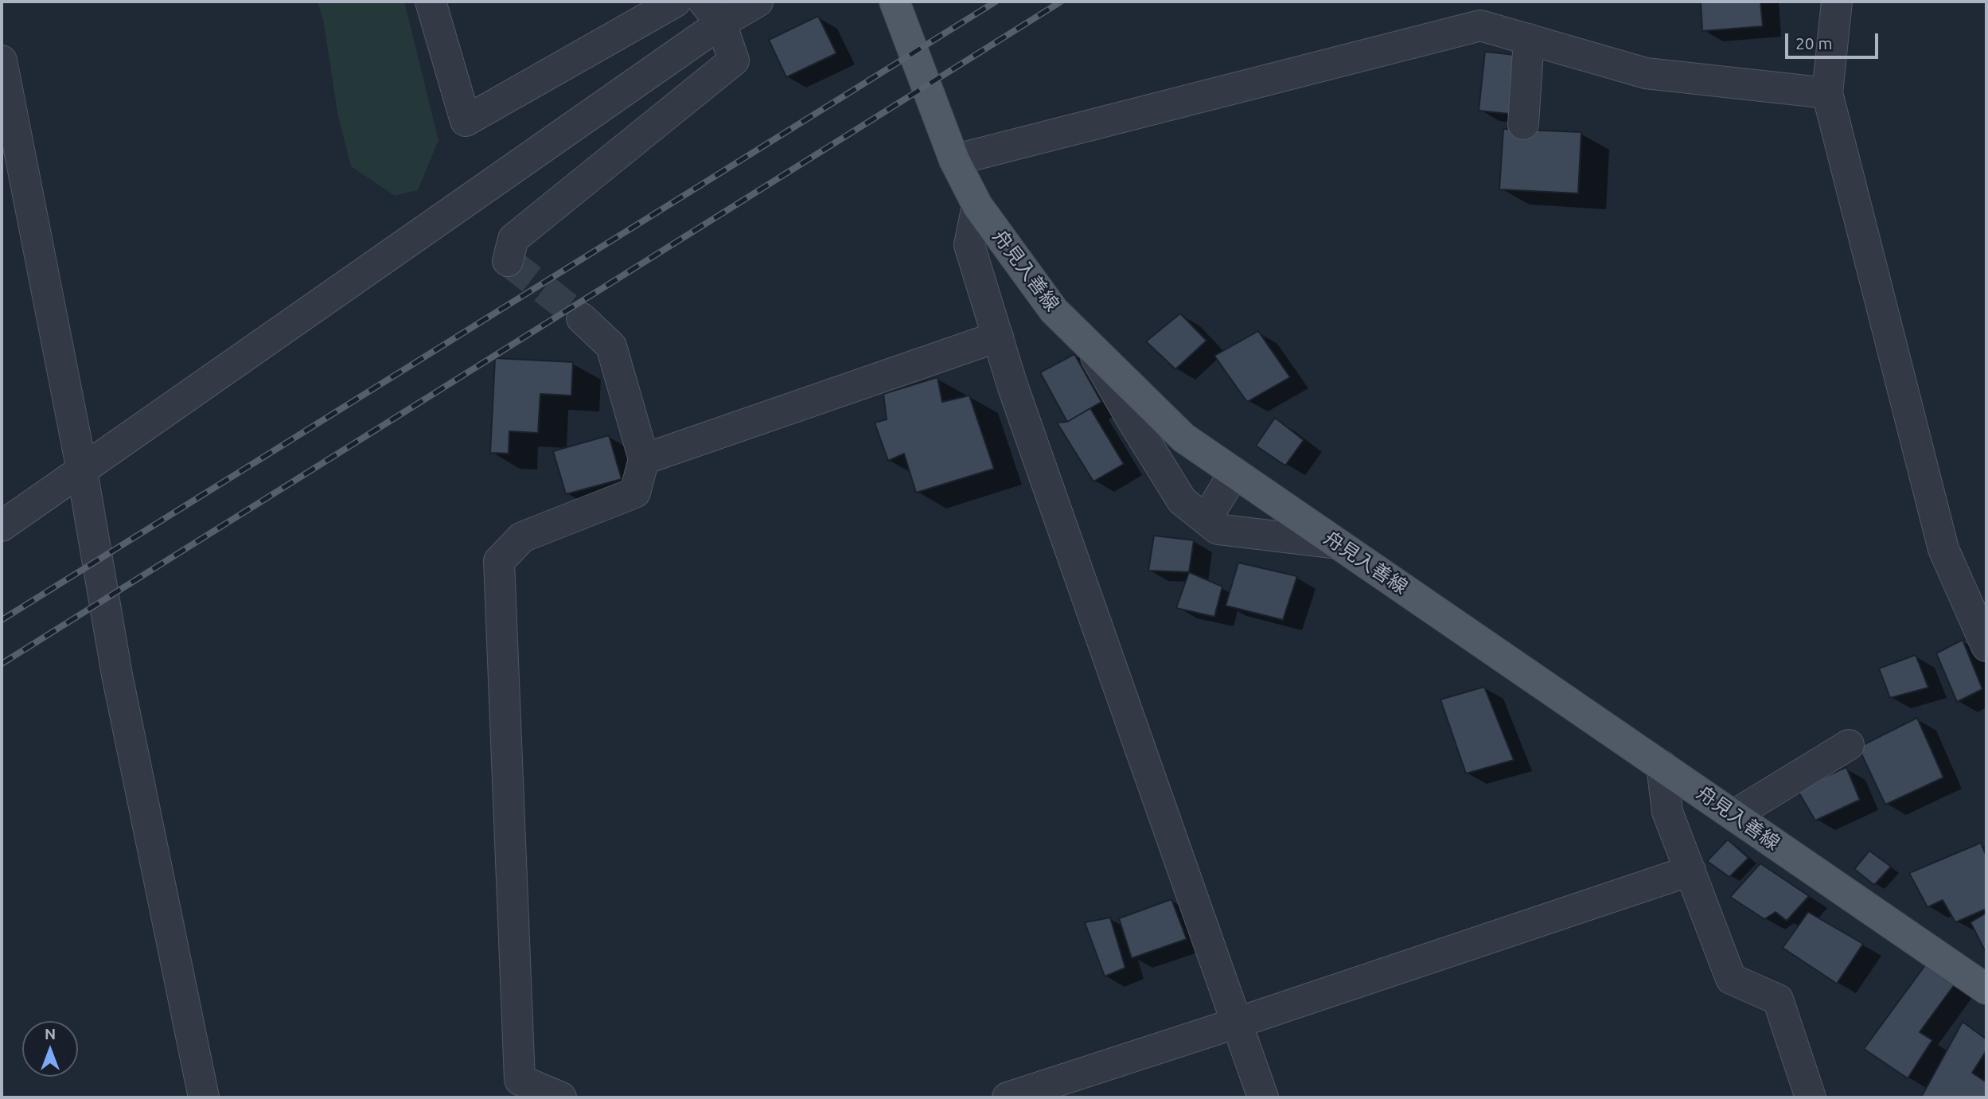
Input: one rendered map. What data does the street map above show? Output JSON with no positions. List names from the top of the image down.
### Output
{
  "streets": {
    "main road": ["舟見入善線"]
  },
  "scale_bar": "20 m",
  "north": "top"
}
